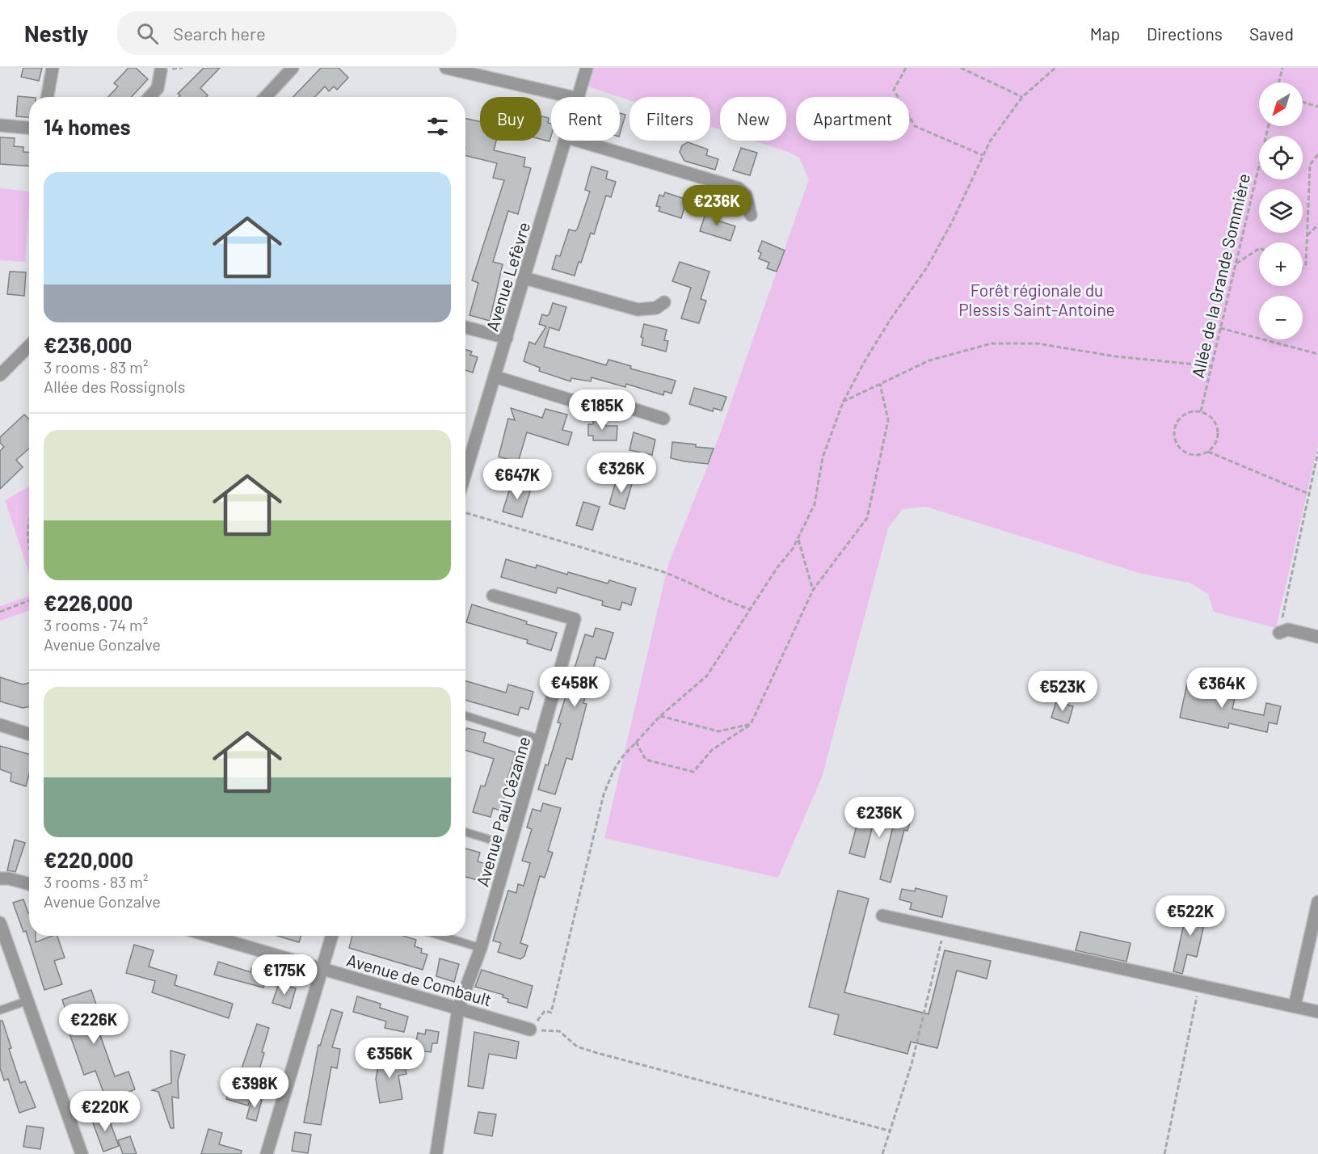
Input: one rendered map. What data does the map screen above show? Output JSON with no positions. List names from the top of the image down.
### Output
{
  "streets": {
    "street": ["Avenue Lefèvre", "Avenue Paul Cézanne", "Avenue de Combault"],
    "path": ["Allée de la Grande Sommière"]
  },
  "crossings": [
    ["Avenue Paul Cézanne", "Avenue de Combault"]
  ],
  "parks": ["Forêt régionale du Plessis Saint-Antoine"],
  "north": "bottom left",
  "page": {
    "header": "Nestly",
    "search": "Search here",
    "nav": ["Map", "Directions", "Saved"],
    "map_buttons": ["+", "−"],
    "chip": [
      "Buy",
      "Rent",
      "Filters",
      "New",
      "Apartment"
    ],
    "heading": "14 homes",
    "list": [
      {
        "name": "€236,000",
        "note": "3 rooms · 83 m² · Allée des Rossignols"
      },
      {
        "name": "€226,000",
        "note": "3 rooms · 74 m² · Avenue Gonzalve"
      },
      {
        "name": "€220,000",
        "note": "3 rooms · 83 m² · Avenue Gonzalve"
      }
    ],
    "price": [
      "€236K",
      "€185K",
      "€326K",
      "€647K",
      "€458K",
      "€364K",
      "€523K",
      "€236K",
      "€522K",
      "€175K",
      "€226K",
      "€356K",
      "€398K",
      "€220K"
    ]
  }
}
